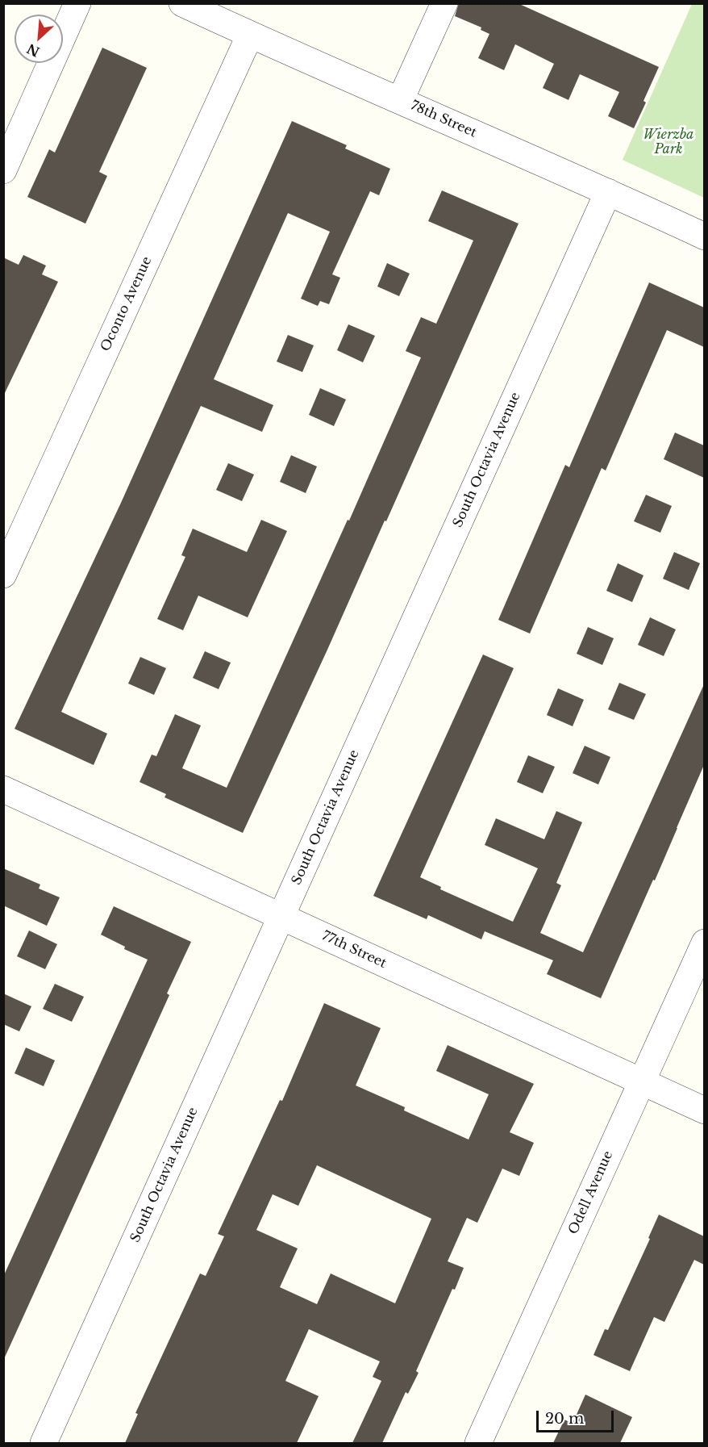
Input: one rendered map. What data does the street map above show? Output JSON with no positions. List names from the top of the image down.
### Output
{
  "streets": {
    "street": [
      "78th Street",
      "Oconto Avenue",
      "South Octavia Avenue",
      "77th Street",
      "Odell Avenue"
    ]
  },
  "crossings": [
    ["78th Street", "Oconto Avenue"],
    ["78th Street", "South Octavia Avenue"],
    ["South Octavia Avenue", "77th Street"],
    ["77th Street", "Odell Avenue"]
  ],
  "parks": ["Wierzba Park"],
  "scale_bar": "20 m",
  "north": "bottom left"
}
